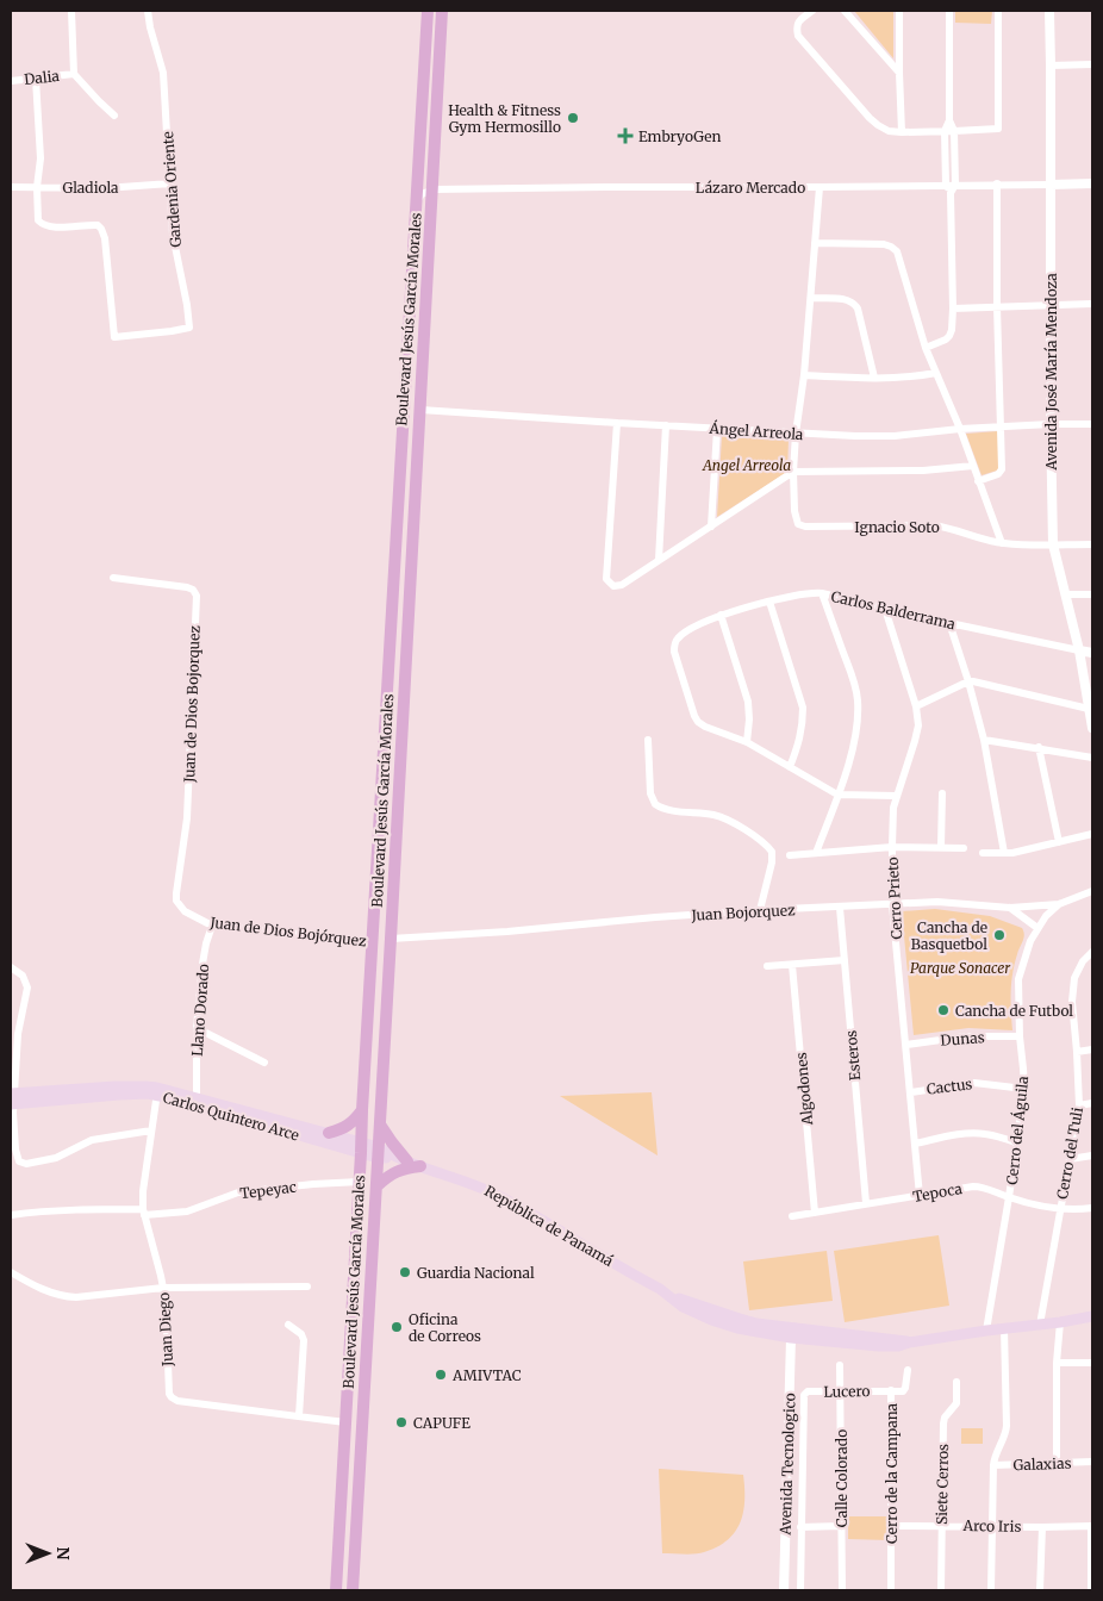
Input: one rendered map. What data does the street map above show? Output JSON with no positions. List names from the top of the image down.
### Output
{
  "streets": {
    "main road": ["Boulevard Jesús García Morales", "Carlos Quintero Arce", "República de Panamá"],
    "street": [
      "Dalia",
      "Gladiola",
      "Lázaro Mercado",
      "Gardenia Oriente",
      "Avenida José María Mendoza",
      "Ángel Arreola",
      "Ignacio Soto",
      "Carlos Balderrama",
      "Juan de Dios Bojorquez",
      "Cerro Prieto",
      "Juan Bojorquez",
      "Juan de Dios Bojórquez",
      "Llano Dorado",
      "Dunas",
      "Esteros",
      "Cactus",
      "Algodones",
      "Cerro del Águila",
      "Cerro del Tuli",
      "Tepeyac",
      "Tepoca",
      "Juan Diego",
      "Lucero",
      "Avenida Tecnologico",
      "Galaxias",
      "Cerro de la Campana",
      "Calle Colorado",
      "Siete Cerros",
      "Arco Iris"
    ]
  },
  "crossings": [
    ["Gladiola", "Gardenia Oriente"],
    ["Lázaro Mercado", "Boulevard Jesús García Morales"],
    ["Lázaro Mercado", "Avenida José María Mendoza"],
    ["Boulevard Jesús García Morales", "Ángel Arreola"],
    ["Boulevard Jesús García Morales", "Juan Bojorquez"],
    ["Boulevard Jesús García Morales", "Juan de Dios Bojórquez"],
    ["Boulevard Jesús García Morales", "Carlos Quintero Arce"],
    ["Boulevard Jesús García Morales", "Tepeyac"],
    ["Boulevard Jesús García Morales", "República de Panamá"],
    ["Boulevard Jesús García Morales", "Juan Diego"],
    ["Avenida José María Mendoza", "Ángel Arreola"],
    ["Avenida José María Mendoza", "Ignacio Soto"],
    ["Avenida José María Mendoza", "Carlos Balderrama"],
    ["Carlos Balderrama", "Cerro Prieto"],
    ["Juan de Dios Bojorquez", "Juan de Dios Bojórquez"],
    ["Cerro Prieto", "Juan Bojorquez"],
    ["Cerro Prieto", "Dunas"],
    ["Cerro Prieto", "Cactus"],
    ["Cerro Prieto", "Tepoca"],
    ["Juan Bojorquez", "Esteros"],
    ["Juan Bojorquez", "Cerro del Águila"],
    ["Juan de Dios Bojórquez", "Llano Dorado"],
    ["Llano Dorado", "Carlos Quintero Arce"],
    ["Dunas", "Cerro del Águila"],
    ["Esteros", "Tepoca"],
    ["Cactus", "Cerro del Águila"],
    ["Algodones", "Tepoca"],
    ["Carlos Quintero Arce", "República de Panamá"],
    ["Carlos Quintero Arce", "Juan Diego"],
    ["Cerro del Águila", "Tepoca"],
    ["Cerro del Águila", "República de Panamá"],
    ["Cerro del Tuli", "Tepoca"],
    ["Cerro del Tuli", "República de Panamá"],
    ["Tepeyac", "Juan Diego"],
    ["República de Panamá", "Avenida Tecnologico"],
    ["Lucero", "Cerro de la Campana"],
    ["Lucero", "Calle Colorado"],
    ["Cerro de la Campana", "Arco Iris"],
    ["Siete Cerros", "Arco Iris"]
  ],
  "parks": ["Angel Arreola", "Parque Sonacer"],
  "places": {
    "other": [
      "Health & Fitness Gym Hermosillo",
      "Cancha de Basquetbol",
      "Cancha de Futbol",
      "Guardia Nacional",
      "Oficina de Correos",
      "AMIVTAC",
      "CAPUFE"
    ],
    "health": ["EmbryoGen"]
  },
  "north": "right"
}
